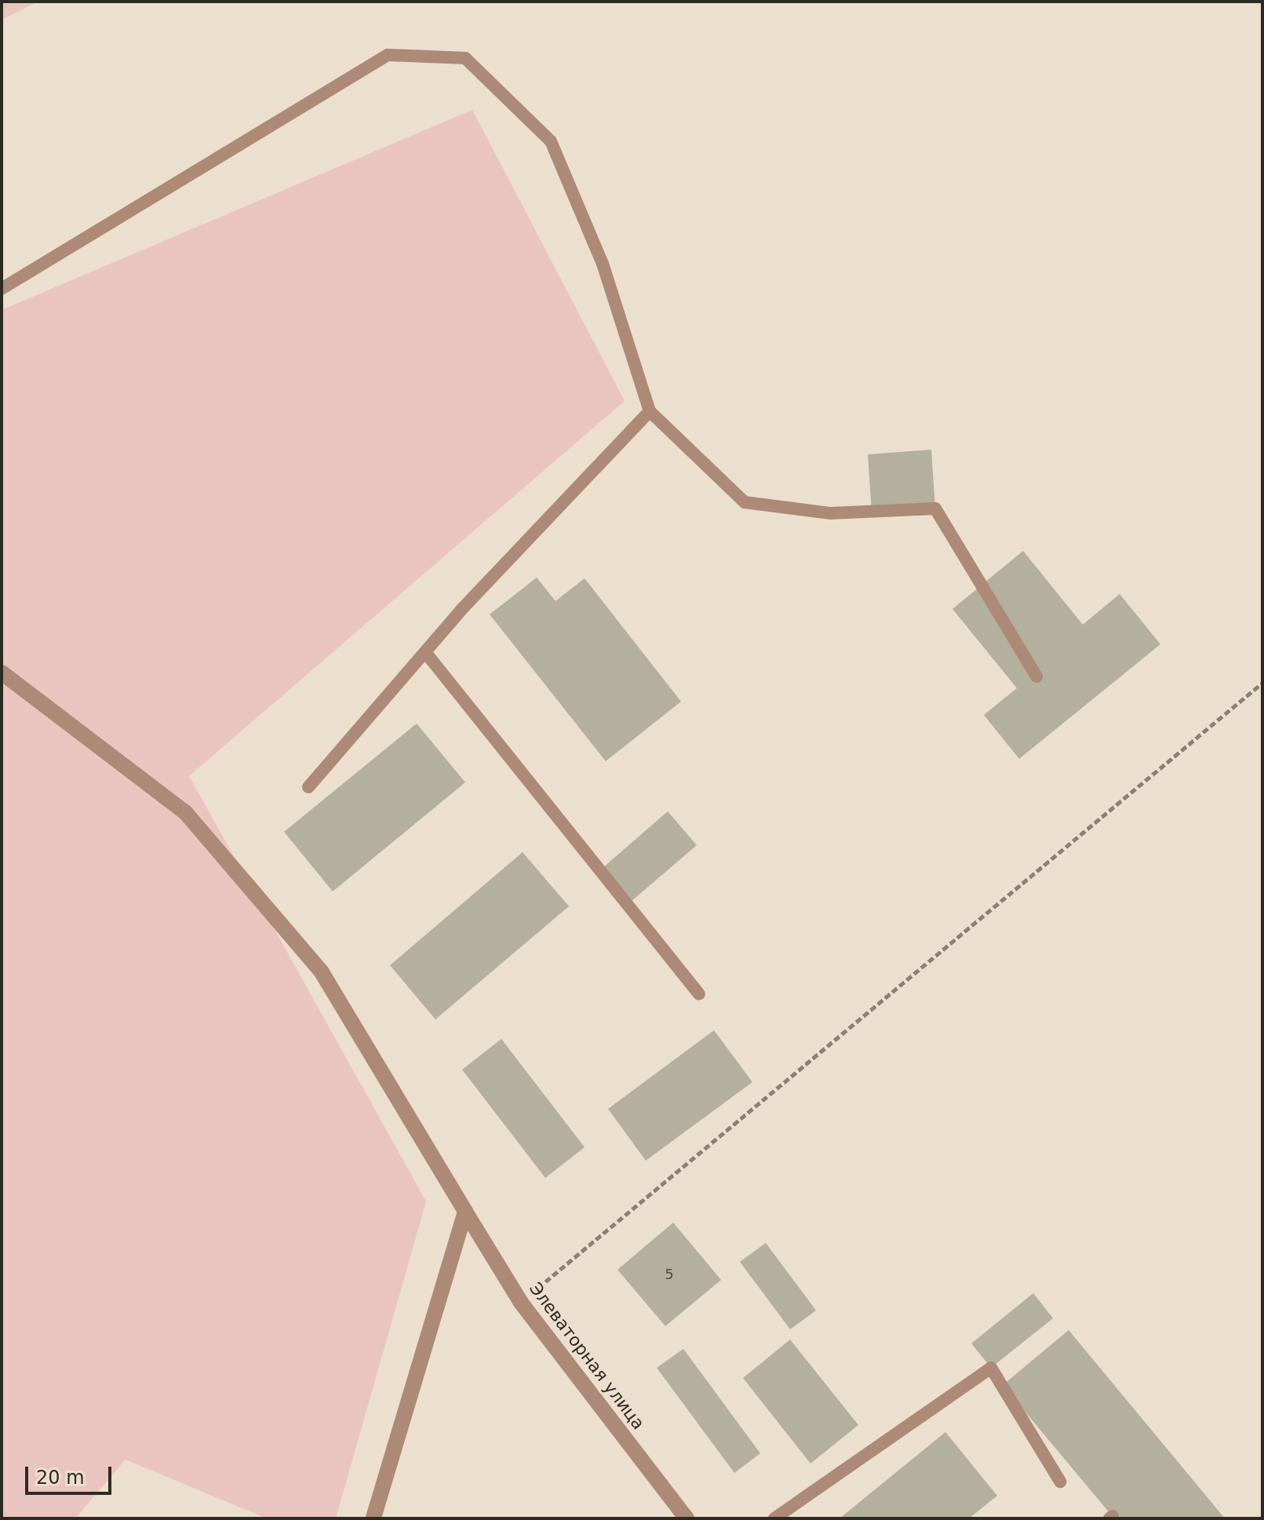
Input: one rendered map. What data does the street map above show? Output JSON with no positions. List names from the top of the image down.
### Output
{
  "streets": {
    "street": ["Элеваторная улица"]
  },
  "house_numbers": ["5"],
  "scale_bar": "20 m"
}
